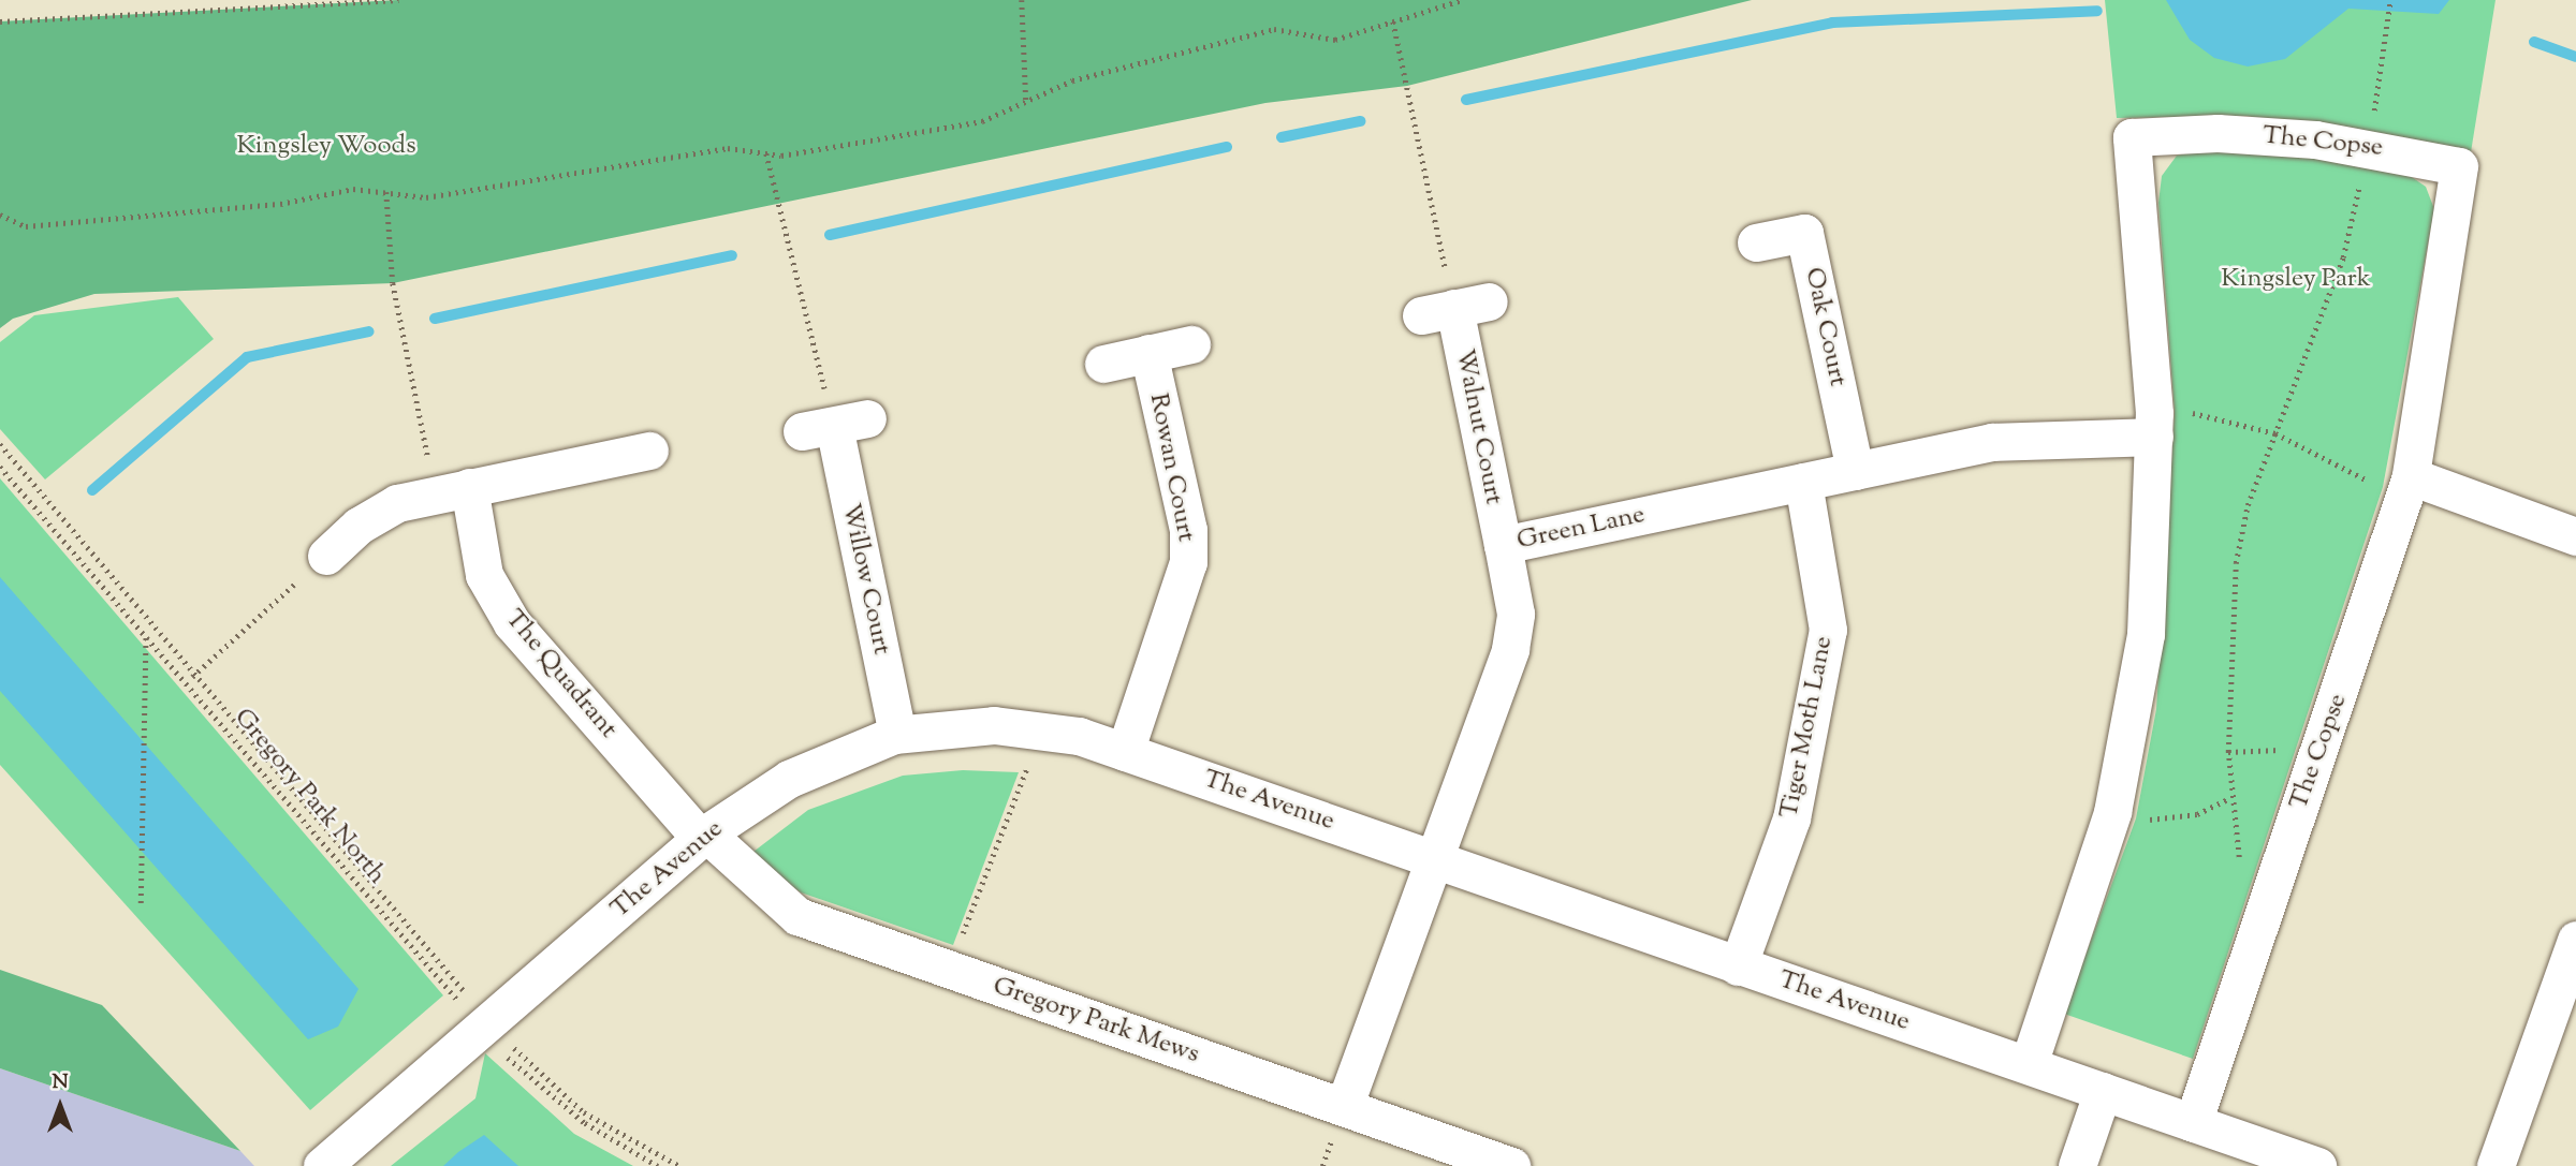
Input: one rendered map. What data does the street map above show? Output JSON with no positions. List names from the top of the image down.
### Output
{
  "streets": {
    "street": [
      "The Copse",
      "Oak Court",
      "Walnut Court",
      "Rowan Court",
      "Green Lane",
      "Willow Court",
      "The Quadrant",
      "Tiger Moth Lane",
      "The Avenue",
      "Gregory Park Mews"
    ],
    "path": ["Gregory Park North"]
  },
  "crossings": [
    ["The Copse", "Green Lane"],
    ["The Copse", "The Avenue"],
    ["Oak Court", "Green Lane"],
    ["Walnut Court", "Green Lane"],
    ["Rowan Court", "The Avenue"],
    ["Green Lane", "Tiger Moth Lane"],
    ["Green Lane", "The Avenue"],
    ["Green Lane", "Gregory Park Mews"],
    ["Willow Court", "The Avenue"],
    ["The Quadrant", "The Avenue"],
    ["The Quadrant", "Gregory Park Mews"],
    ["Tiger Moth Lane", "The Avenue"],
    ["The Avenue", "Gregory Park Mews"]
  ],
  "parks": ["Kingsley Woods", "Kingsley Park"],
  "north": "top"
}
